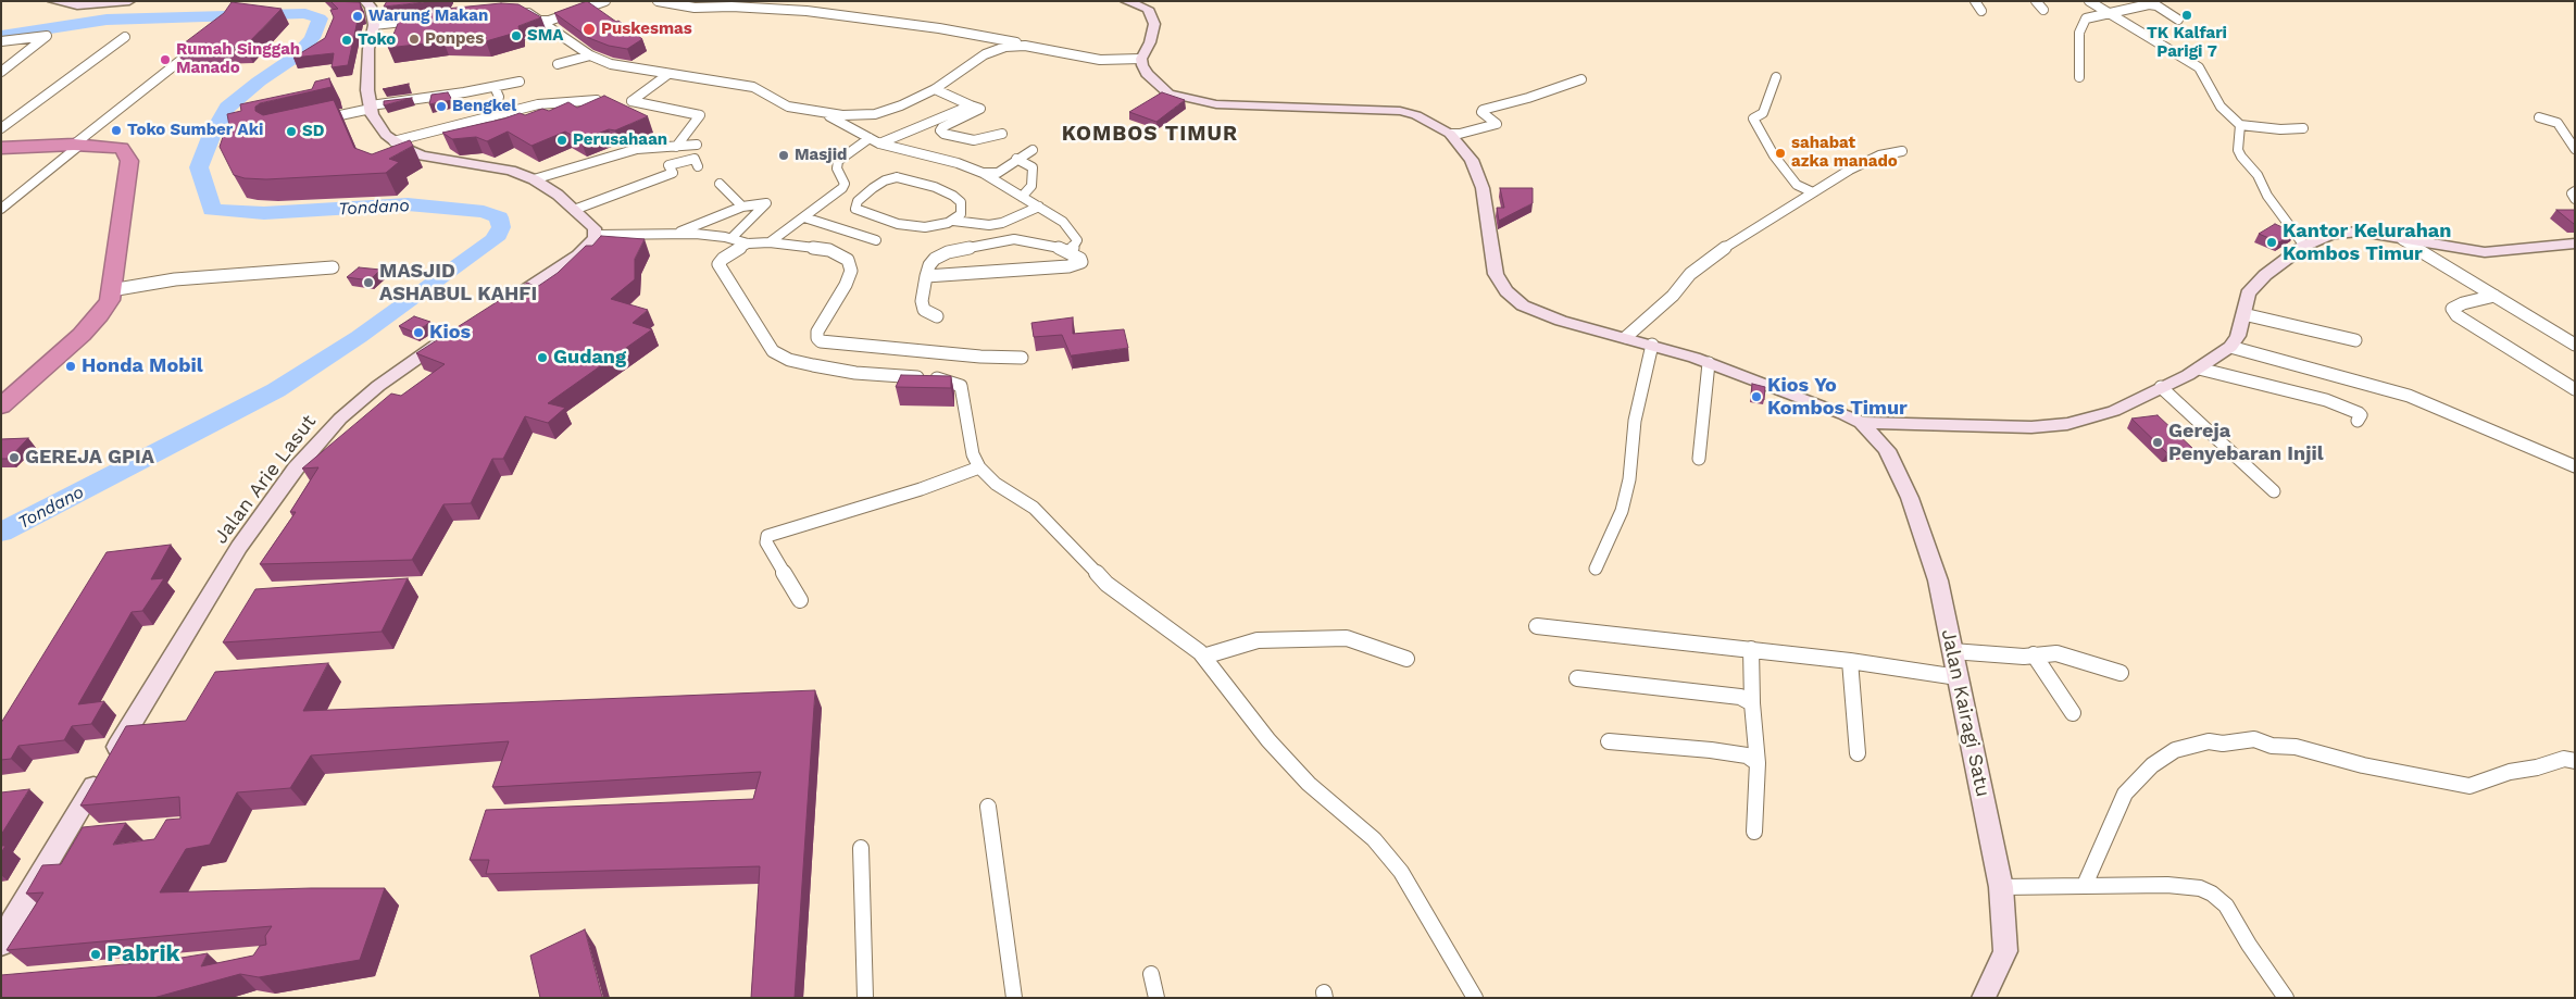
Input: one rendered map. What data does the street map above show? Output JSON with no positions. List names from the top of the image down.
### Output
{
  "streets": {
    "street": ["Jalan Arie Lasut", "Jalan Kairagi Satu"]
  },
  "districts": ["KOMBOS TIMUR"],
  "water": ["Tondano"],
  "places": [
    "TK Kalfari Parigi 7",
    "Warung Makan",
    "Puskesmas",
    "SMA",
    "Ponpes",
    "Toko",
    "Rumah Singgah Manado",
    "Bengkel",
    "Toko Sumber Aki",
    "SD",
    "Perusahaan",
    "sahabat azka manado",
    "Masjid",
    "Kantor Kelurahan Kombos Timur",
    "MASJID ASHABUL KAHFI",
    "Kios",
    "Gudang",
    "Honda Mobil",
    "Kios Yo Kombos Timur",
    "Gereja Penyebaran Injil",
    "GEREJA GPIA",
    "Pabrik"
  ]
}
